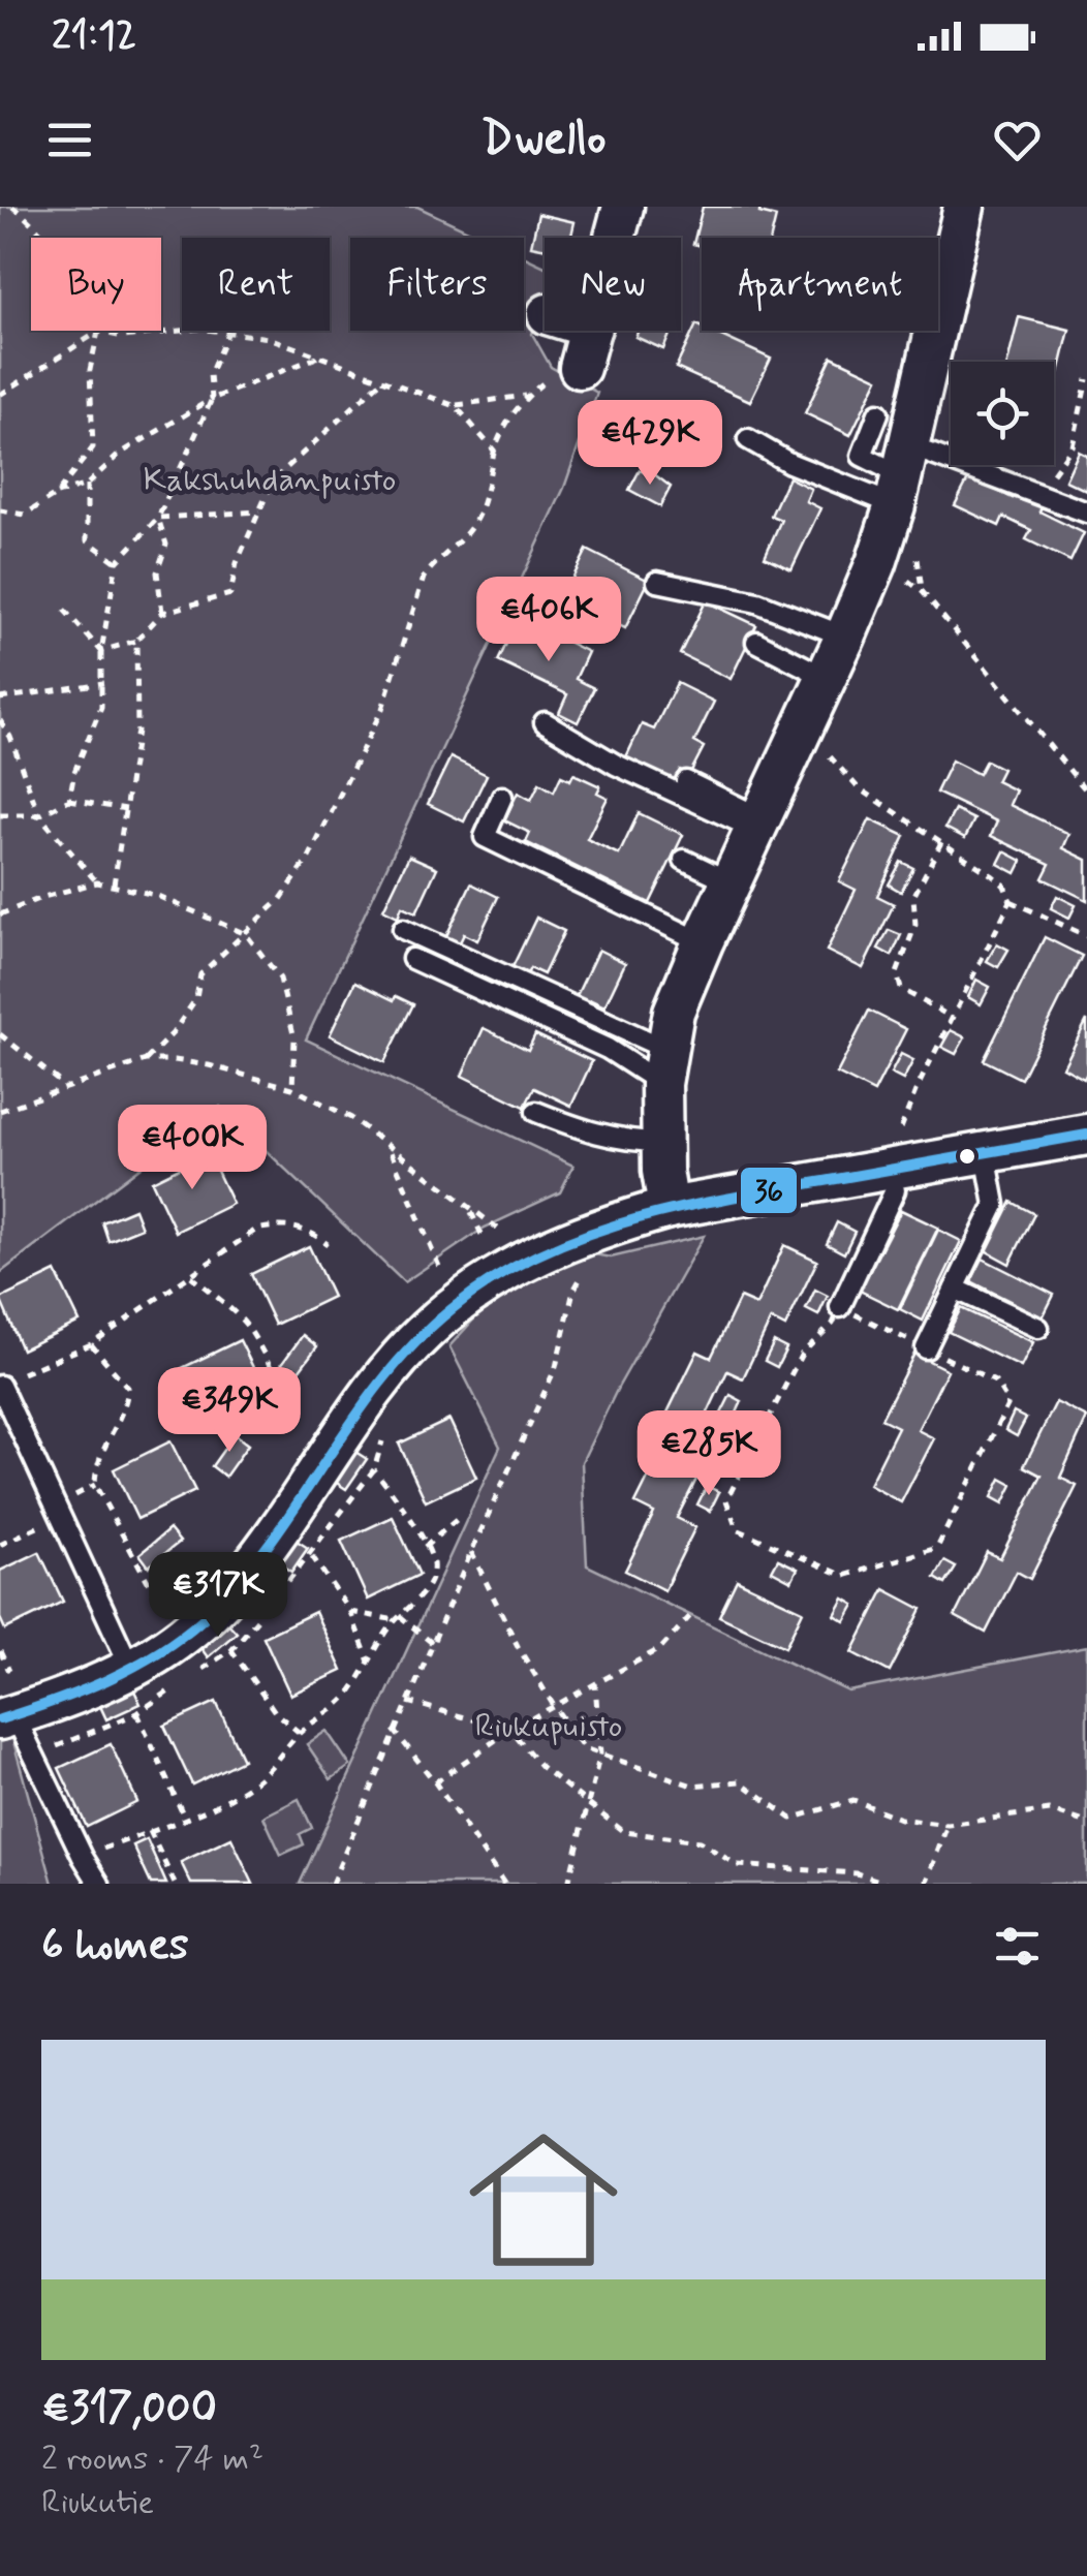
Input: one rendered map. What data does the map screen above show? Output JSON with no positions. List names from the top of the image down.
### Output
{
  "parks": ["Kakshuhdanpuisto", "Riukupuisto"],
  "lines": ["transit line 36"],
  "page": {
    "status": "21:12",
    "header": "Dwello",
    "chip": [
      "Buy",
      "Rent",
      "Filters",
      "New",
      "Apartment"
    ],
    "price": [
      "€429K",
      "€406K",
      "€400K",
      "€349K",
      "€285K",
      "€317K"
    ],
    "heading": "6 homes",
    "list": [
      {
        "name": "€317,000",
        "note": "2 rooms · 74 m² · Riukutie"
      }
    ]
  }
}
